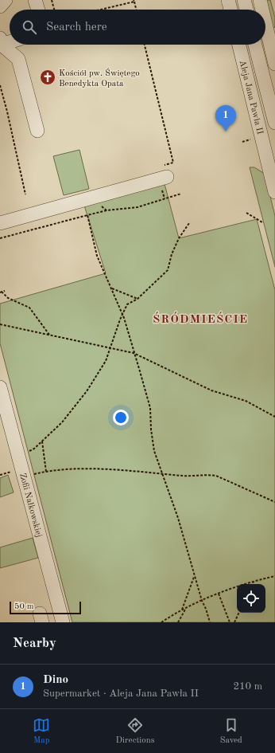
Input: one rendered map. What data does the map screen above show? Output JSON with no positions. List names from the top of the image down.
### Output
{
  "streets": {
    "street": ["Aleja Jana Pawła II", "Zofii Nałkowskiej"]
  },
  "districts": ["ŚRÓDMIEŚCIE"],
  "places": {
    "church": ["Kościół pw. Świętego Benedykta Opata"]
  },
  "scale_bar": "50 m",
  "page": {
    "search": "Search here",
    "pins": "1",
    "scale": "50 m",
    "heading": "Nearby",
    "list": [
      {
        "mark": "1",
        "name": "Dino",
        "note": "Supermarket · Aleja Jana Pawła II",
        "value": "210 m"
      }
    ],
    "nav": ["Map", "Directions", "Saved"]
  }
}
